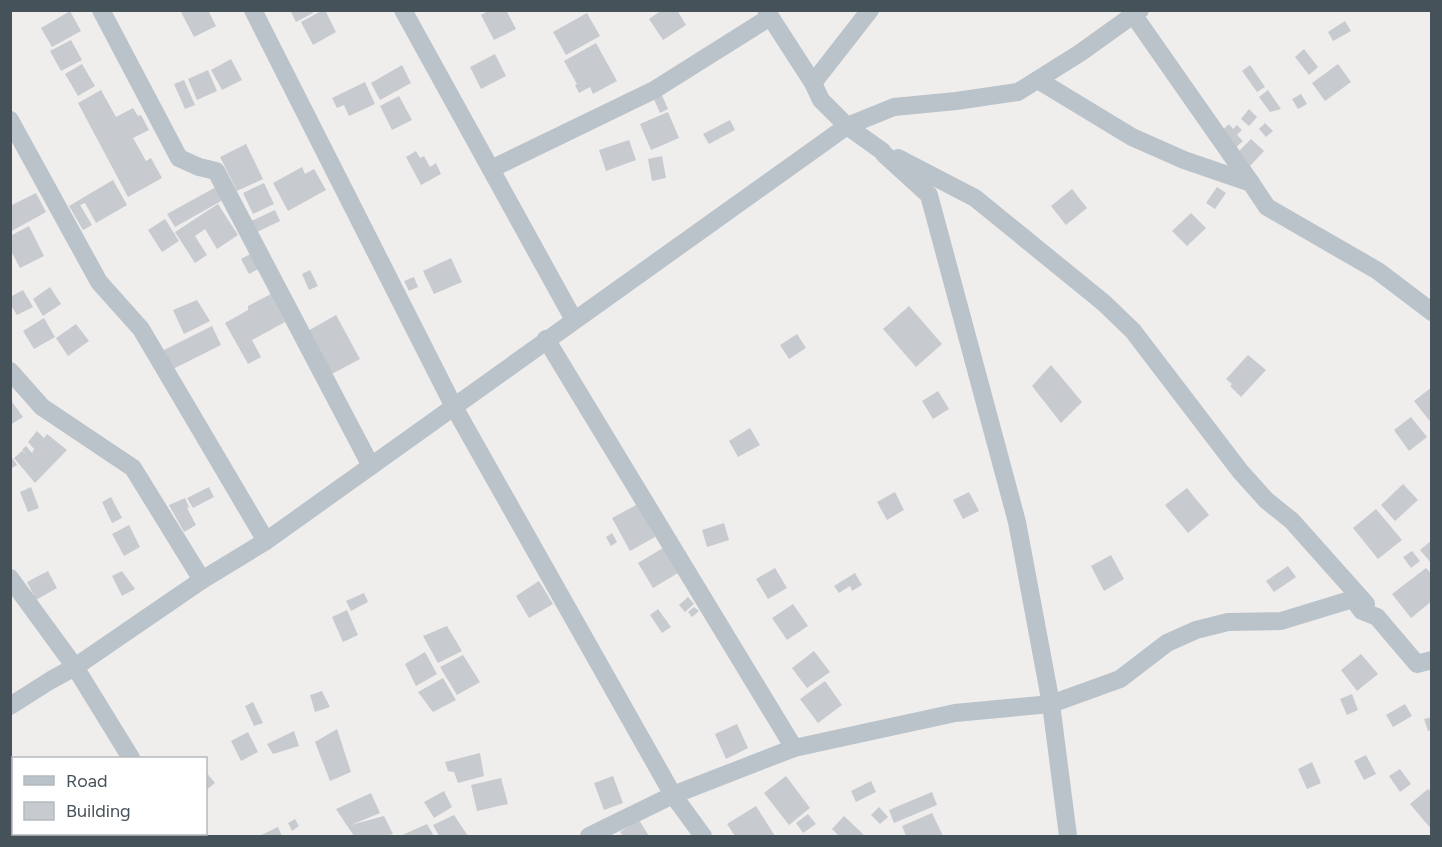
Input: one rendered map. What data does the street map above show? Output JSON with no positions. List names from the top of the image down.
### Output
{
  "legend": ["Road", "Building"]
}
